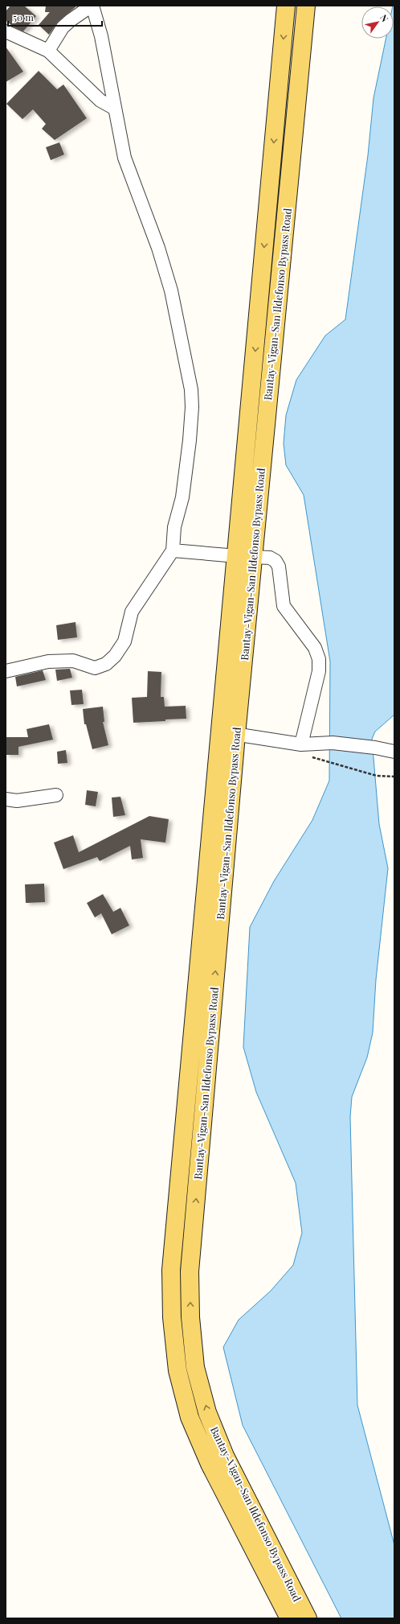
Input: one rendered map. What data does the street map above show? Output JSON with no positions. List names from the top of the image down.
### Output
{
  "streets": {
    "main road": ["Bantay-Vigan-San Ildefonso Bypass Road"]
  },
  "scale_bar": "50 m",
  "north": "top right"
}
